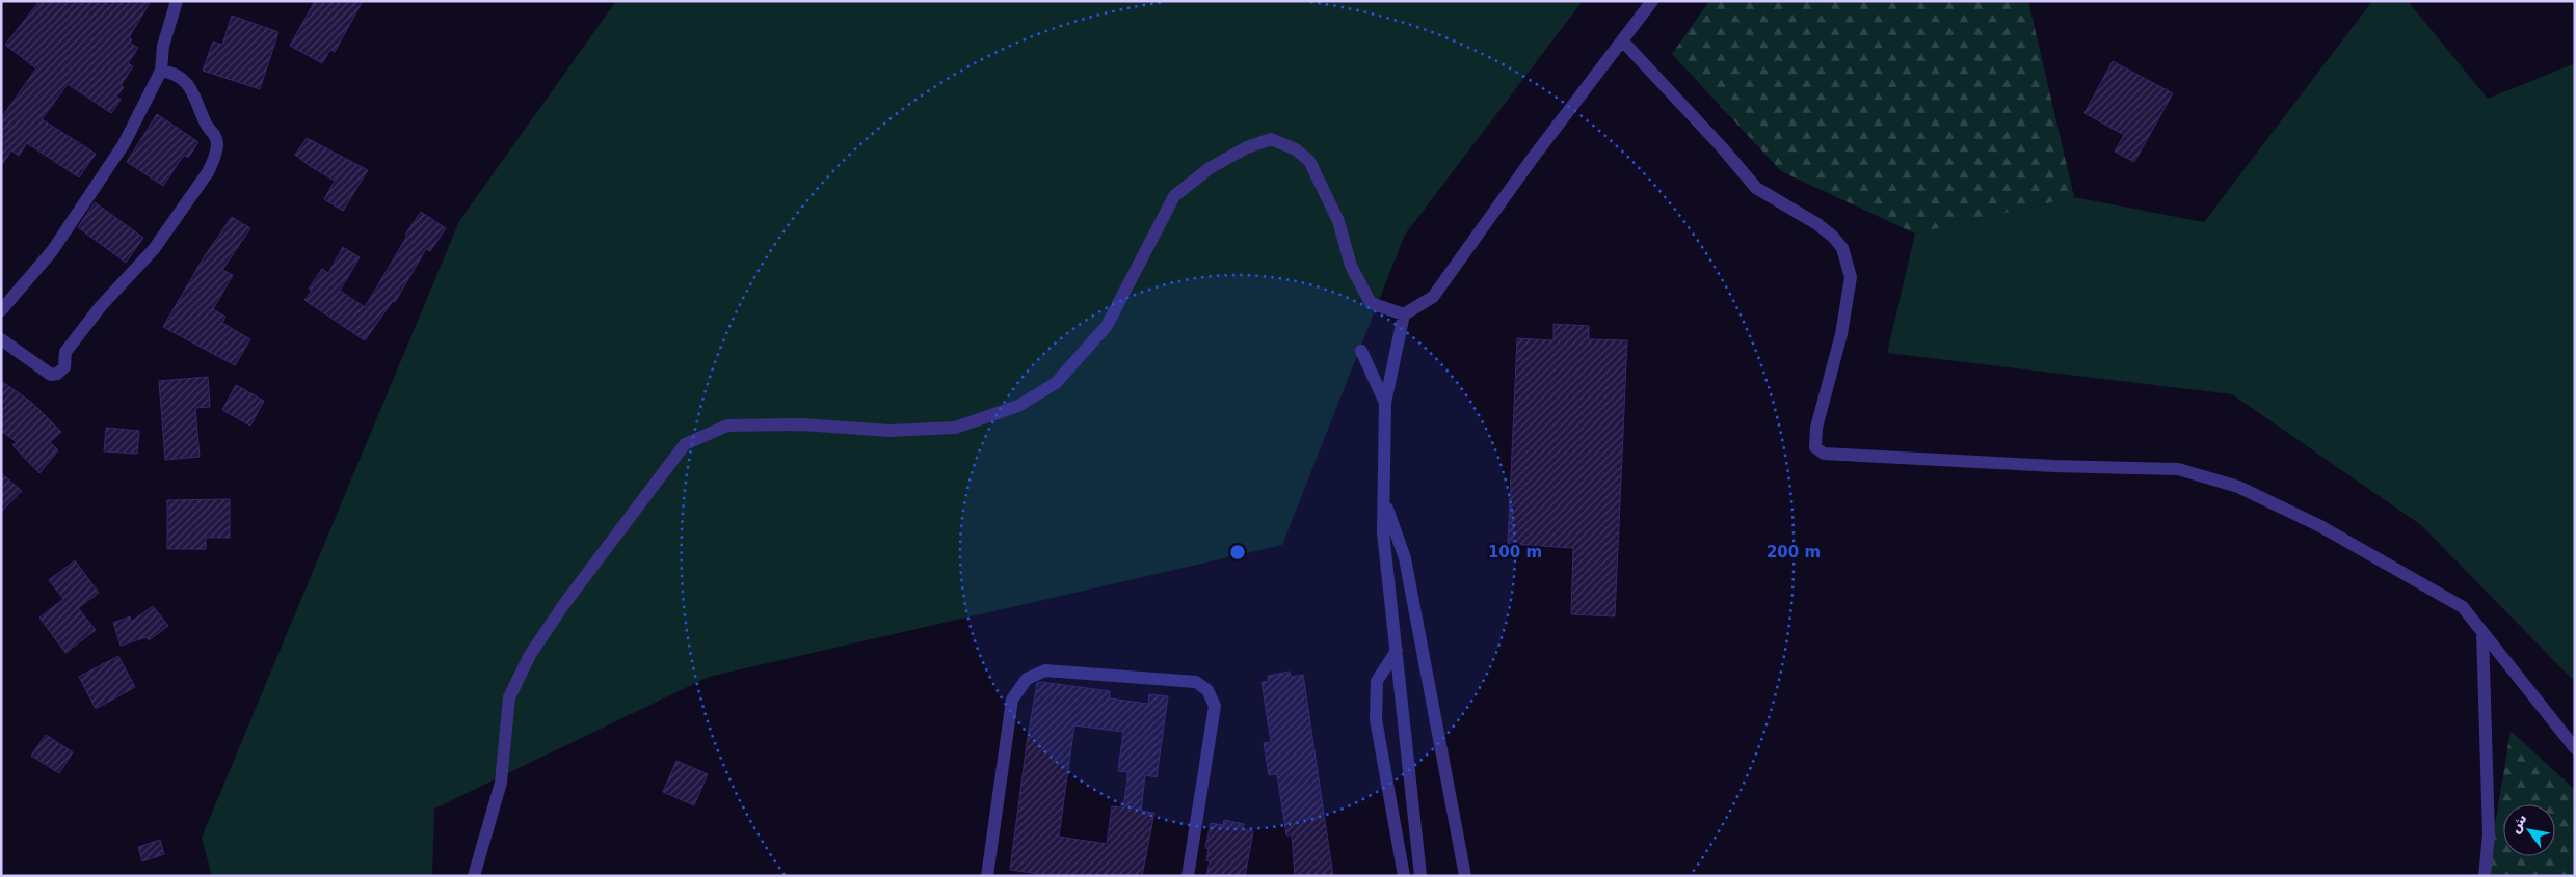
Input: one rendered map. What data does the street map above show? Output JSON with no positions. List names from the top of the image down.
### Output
{
  "north": "top left",
  "rings": ["100 m", "200 m"]
}
